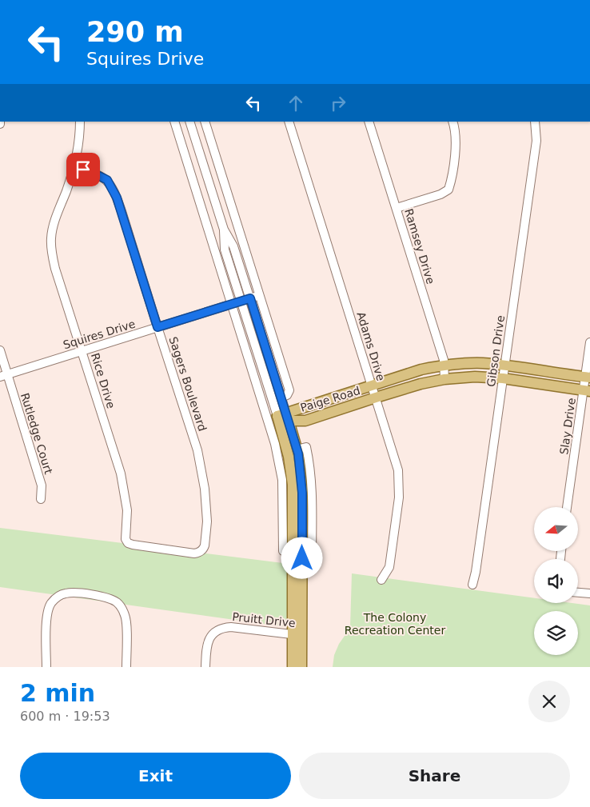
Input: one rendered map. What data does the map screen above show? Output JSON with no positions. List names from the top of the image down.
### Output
{
  "streets": {
    "main road": ["Paige Road"],
    "street": [
      "Ramsey Drive",
      "Squires Drive",
      "Adams Drive",
      "Gibson Drive",
      "Rice Drive",
      "Sagers Boulevard",
      "Slay Drive",
      "Rutledge Court",
      "Pruitt Drive"
    ]
  },
  "crossings": [
    ["Ramsey Drive", "Paige Road"],
    ["Squires Drive", "Rice Drive"],
    ["Squires Drive", "Sagers Boulevard"],
    ["Squires Drive", "Rutledge Court"],
    ["Adams Drive", "Paige Road"],
    ["Gibson Drive", "Paige Road"],
    ["Rice Drive", "Sagers Boulevard"],
    ["Paige Road", "Slay Drive"]
  ],
  "parks": ["The Colony Recreation Center"],
  "north": "left",
  "page": {
    "turn": ["290 m", "Squires Drive"],
    "heading": ["2 min", "600 m · 19:53"],
    "buttons": ["Exit", "Share"]
  }
}
